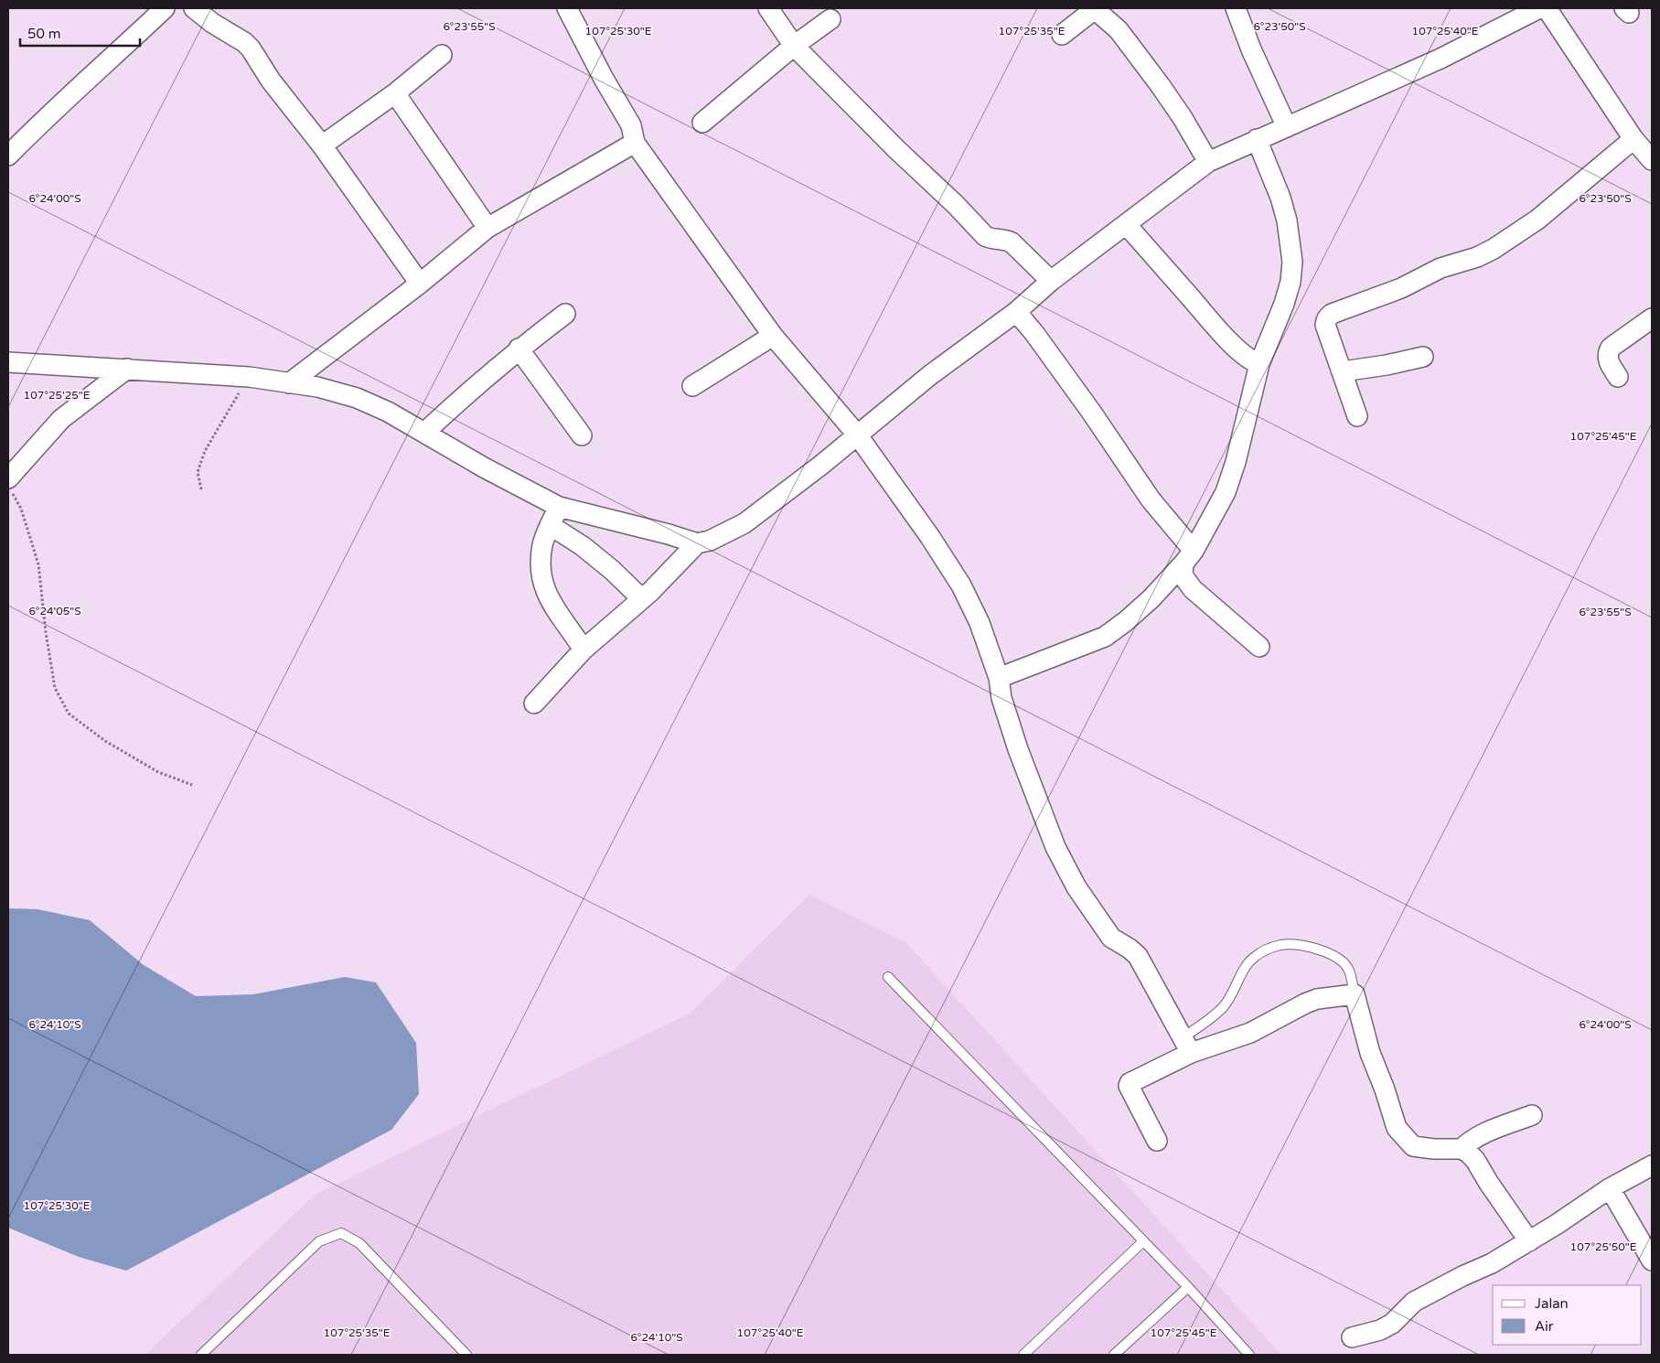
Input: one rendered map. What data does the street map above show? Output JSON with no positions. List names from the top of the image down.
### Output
{
  "legend": ["Jalan", "Air"],
  "scale_bar": "50 m",
  "coordinates": [
    "6°23'55\"S",
    "6°23'50\"S",
    "107°25'30\"E",
    "107°25'35\"E",
    "107°25'40\"E",
    "6°24'00\"S",
    "107°25'25\"E",
    "107°25'45\"E",
    "6°24'05\"S",
    "6°24'10\"S",
    "107°25'50\"E"
  ]
}
